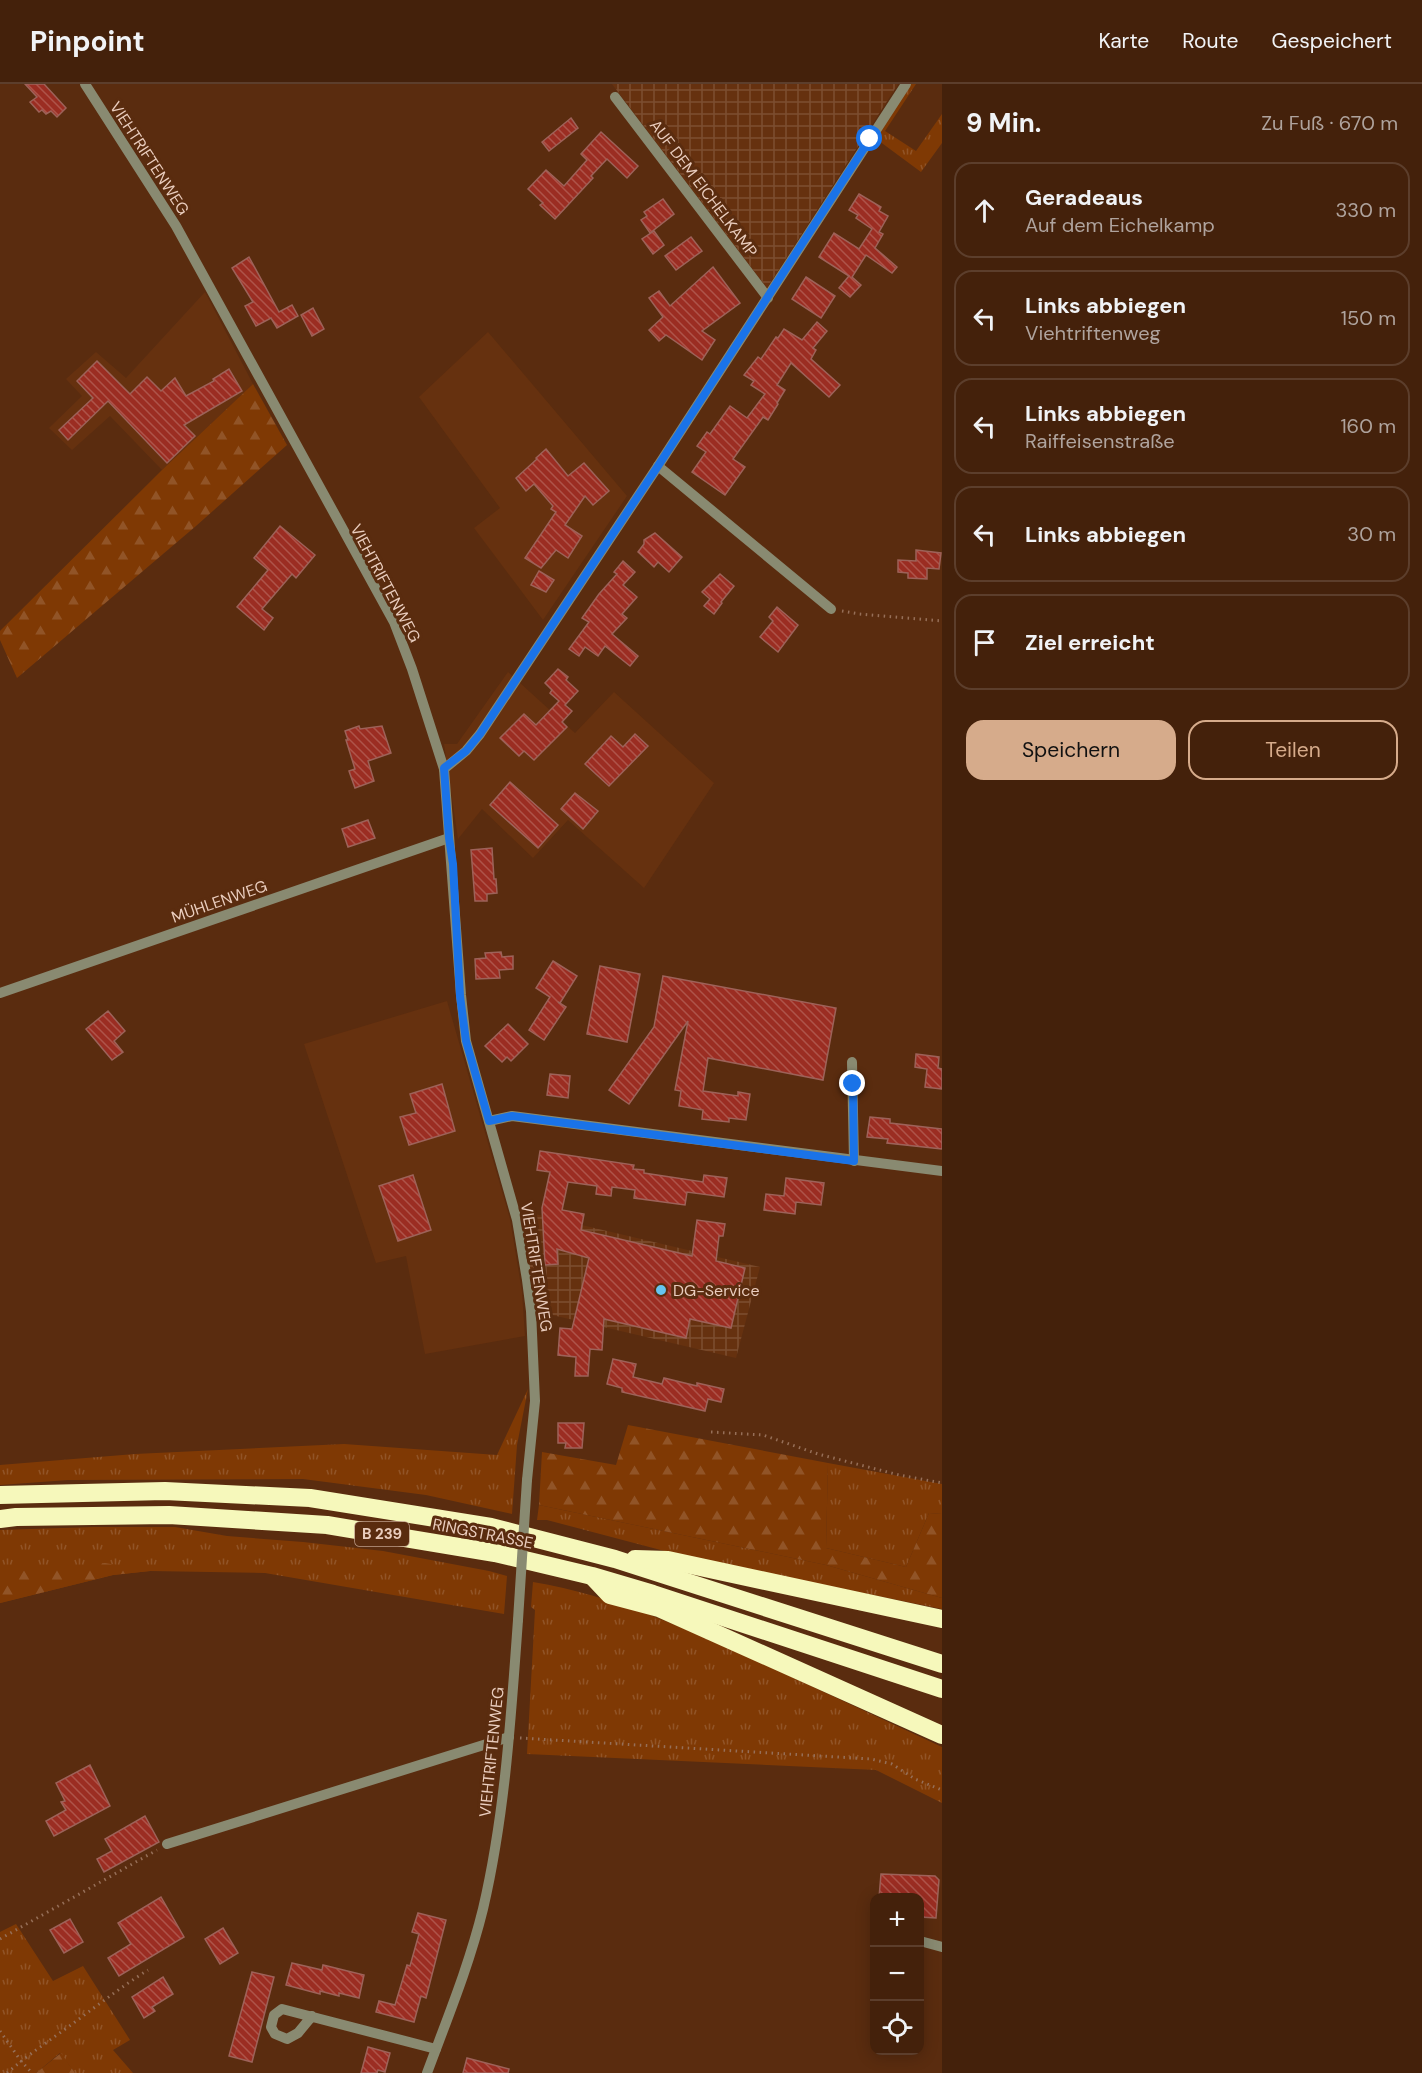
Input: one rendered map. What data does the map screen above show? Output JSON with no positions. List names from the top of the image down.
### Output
{
  "streets": {
    "highway": ["RINGSTRASSE", "B 239"],
    "street": ["VIEHTRIFTENWEG", "AUF DEM EICHELKAMP", "MÜHLENWEG"]
  },
  "crossings": [
    ["VIEHTRIFTENWEG", "MÜHLENWEG"]
  ],
  "places": ["DG-Service"],
  "page": {
    "header": "Pinpoint",
    "nav": ["Karte", "Route", "Gespeichert"],
    "heading": ["9 Min.", "Zu Fuß · 670 m"],
    "list": [
      ["Geradeaus", "Auf dem Eichelkamp", "330 m"],
      ["Links abbiegen", "Viehtriftenweg", "150 m"],
      ["Links abbiegen", "Raiffeisenstraße", "160 m"],
      ["Links abbiegen", "30 m"],
      "Ziel erreicht"
    ],
    "buttons": ["Speichern", "Teilen"],
    "map_buttons": ["+", "−"]
  }
}
